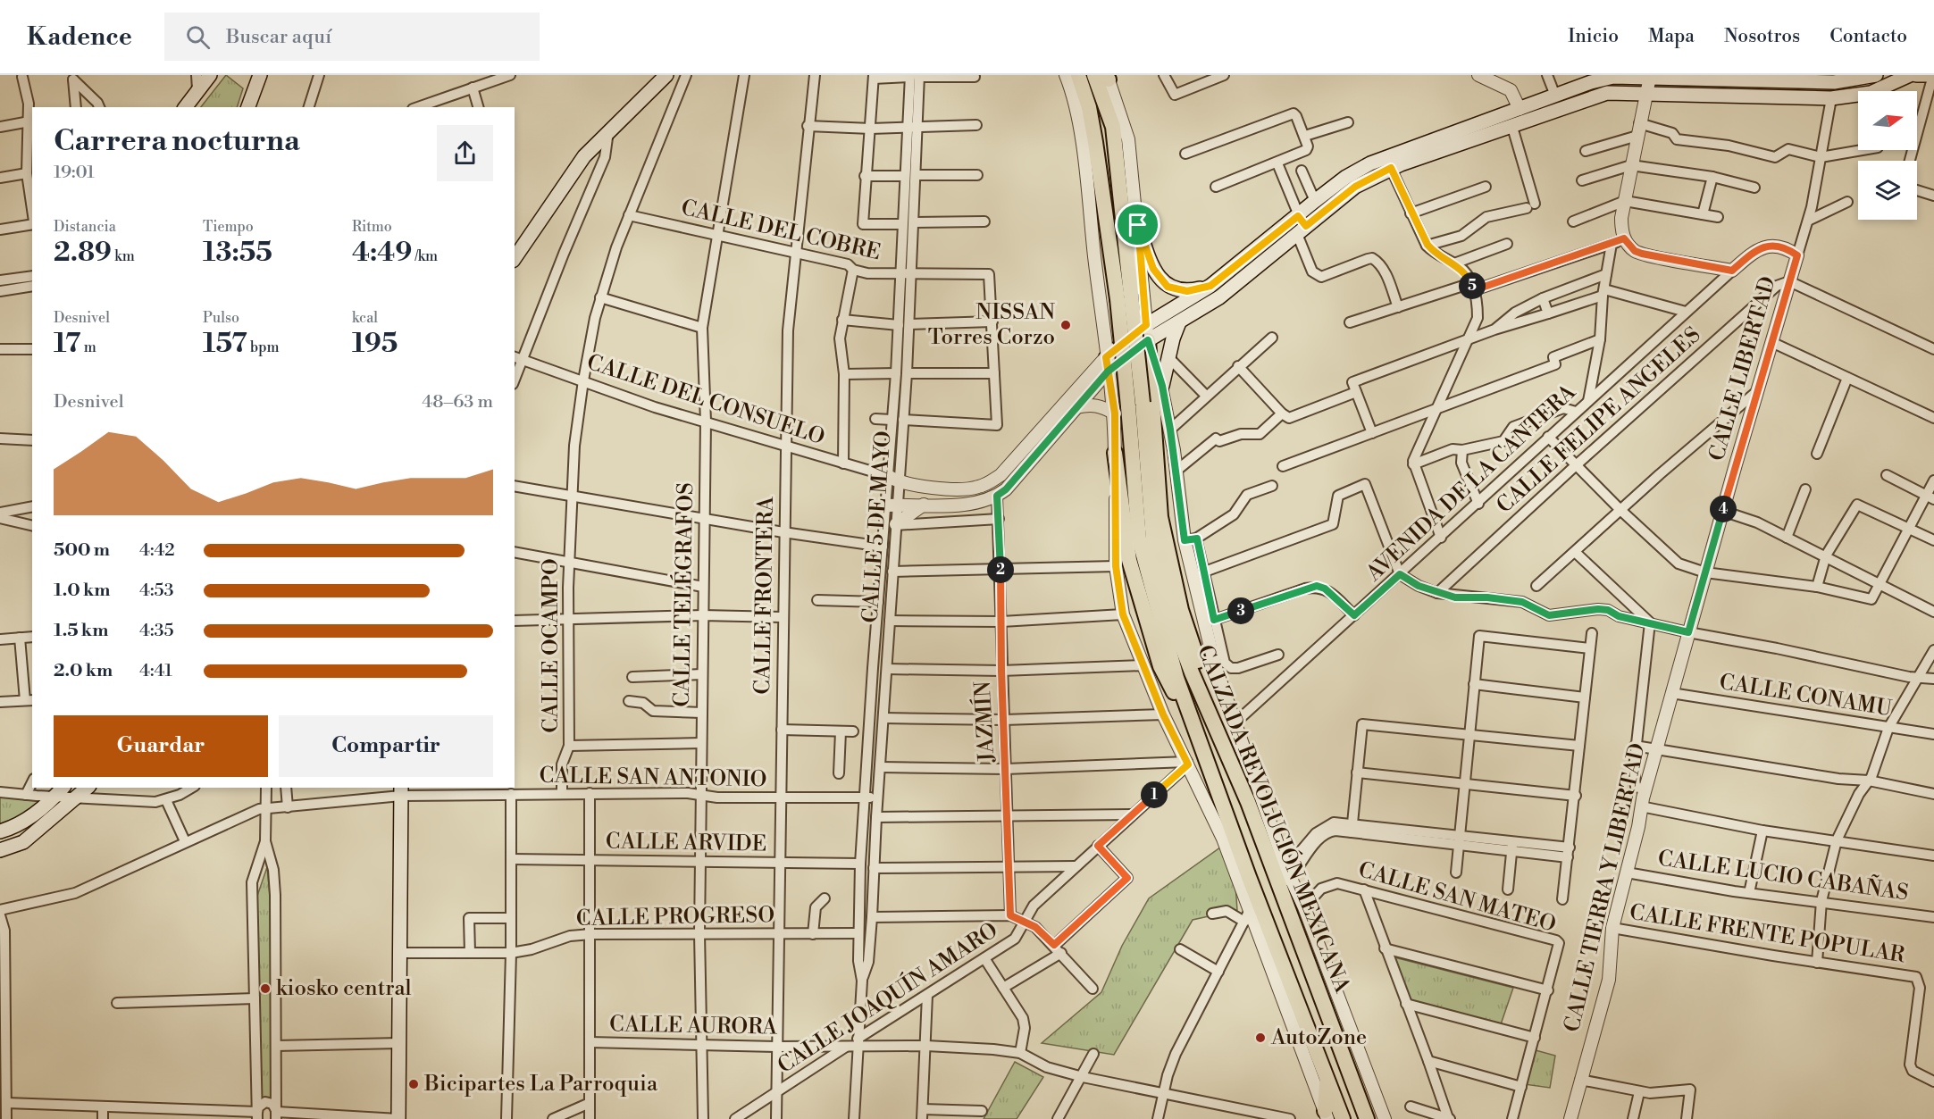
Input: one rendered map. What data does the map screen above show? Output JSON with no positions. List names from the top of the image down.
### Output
{
  "streets": {
    "main road": ["CALZADA REVOLUCIÓN MEXICANA"],
    "street": [
      "CALLE DEL COBRE",
      "CALLE LIBERTAD",
      "CALLE DEL CONSUELO",
      "CALLE FELIPE ANGELES",
      "AVENIDA DE LA CANTERA",
      "CALLE 5 DE MAYO",
      "CALLE TELÉGRAFOS",
      "CALLE FRONTERA",
      "CALLE OCAMPO",
      "CALLE CONAMU",
      "JAZMÍN",
      "CALLE SAN ANTONIO",
      "CALLE ARVIDE",
      "CALLE LUCIO CABAÑAS",
      "CALLE TIERRA Y LIBERTAD",
      "CALLE SAN MATEO",
      "CALLE PROGRESO",
      "CALLE FRENTE POPULAR",
      "CALLE JOAQUÍN AMARO",
      "CALLE AURORA"
    ]
  },
  "crossings": [
    ["CALLE DEL COBRE", "CALLE 5 DE MAYO"],
    ["CALLE DEL COBRE", "CALLE TELÉGRAFOS"],
    ["CALLE DEL COBRE", "CALLE FRONTERA"],
    ["CALLE DEL COBRE", "CALLE OCAMPO"],
    ["CALLE LIBERTAD", "CALLE FELIPE ANGELES"],
    ["CALLE LIBERTAD", "CALLE TIERRA Y LIBERTAD"],
    ["CALLE DEL CONSUELO", "CALLE 5 DE MAYO"],
    ["CALLE DEL CONSUELO", "CALLE TELÉGRAFOS"],
    ["CALLE DEL CONSUELO", "CALLE FRONTERA"],
    ["CALLE DEL CONSUELO", "CALLE OCAMPO"],
    ["AVENIDA DE LA CANTERA", "CALZADA REVOLUCIÓN MEXICANA"],
    ["CALLE 5 DE MAYO", "CALLE SAN ANTONIO"],
    ["CALLE 5 DE MAYO", "CALLE ARVIDE"],
    ["CALLE 5 DE MAYO", "CALLE PROGRESO"],
    ["CALLE 5 DE MAYO", "CALLE JOAQUÍN AMARO"],
    ["CALLE 5 DE MAYO", "CALLE AURORA"],
    ["CALLE TELÉGRAFOS", "CALLE SAN ANTONIO"],
    ["CALLE TELÉGRAFOS", "CALLE ARVIDE"],
    ["CALLE TELÉGRAFOS", "CALLE PROGRESO"],
    ["CALLE TELÉGRAFOS", "CALLE AURORA"],
    ["CALLE FRONTERA", "CALLE SAN ANTONIO"],
    ["CALLE FRONTERA", "CALLE ARVIDE"],
    ["CALLE FRONTERA", "CALLE PROGRESO"],
    ["CALLE FRONTERA", "CALLE JOAQUÍN AMARO"],
    ["CALLE FRONTERA", "CALLE AURORA"],
    ["CALLE OCAMPO", "CALLE SAN ANTONIO"],
    ["CALLE CONAMU", "CALLE TIERRA Y LIBERTAD"],
    ["CALZADA REVOLUCIÓN MEXICANA", "CALLE SAN MATEO"],
    ["CALLE LUCIO CABAÑAS", "CALLE TIERRA Y LIBERTAD"],
    ["CALLE TIERRA Y LIBERTAD", "CALLE FRENTE POPULAR"],
    ["CALLE JOAQUÍN AMARO", "CALLE AURORA"]
  ],
  "places": [
    "NISSAN Torres Corzo",
    "kiosko central",
    "AutoZone",
    "Bicipartes La Parroquia"
  ],
  "north": "right",
  "page": {
    "header": "Kadence",
    "search": "Buscar aquí",
    "nav": [
      "Inicio",
      "Mapa",
      "Nosotros",
      "Contacto"
    ],
    "heading": ["Carrera nocturna", "19:01"],
    "stats": [
      ["Distancia", "2.89 km"],
      ["Tiempo", "13:55"],
      ["Ritmo", "4:49 /km"],
      ["Desnivel", "17 m"],
      ["Pulso", "157 bpm"],
      ["kcal", "195"]
    ],
    "pins": [
      "5",
      "4",
      "2",
      "3",
      "1"
    ],
    "chart": ["Desnivel", "48–63 m"],
    "list": [
      {
        "name": "500 m",
        "note": "4:42"
      },
      {
        "name": "1.0 km",
        "note": "4:53"
      },
      {
        "name": "1.5 km",
        "note": "4:35"
      },
      {
        "name": "2.0 km",
        "note": "4:41"
      }
    ],
    "buttons": ["Guardar", "Compartir"]
  }
}
